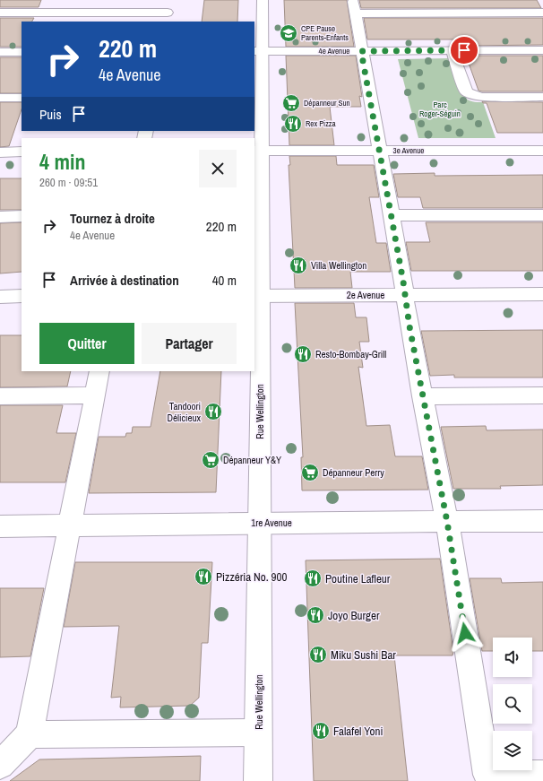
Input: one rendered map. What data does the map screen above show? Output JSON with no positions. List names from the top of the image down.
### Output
{
  "streets": {
    "street": [
      "4e Avenue",
      "3e Avenue",
      "2e Avenue",
      "Rue Wellington",
      "1re Avenue"
    ]
  },
  "crossings": [
    ["4e Avenue", "Rue Wellington"],
    ["3e Avenue", "Rue Wellington"],
    ["2e Avenue", "Rue Wellington"],
    ["Rue Wellington", "1re Avenue"]
  ],
  "parks": ["Parc Roger-Séguin"],
  "places": {
    "school or university": ["CPE Pause Parents-Enfants"],
    "supermarket": ["Dépanneur Sun", "Dépanneur Y&Y", "Dépanneur Perry"],
    "restaurant": [
      "Rex Pizza",
      "Villa Wellington",
      "Resto-Bombay-Grill",
      "Tandoori Délicieux",
      "Pizzéria No. 900",
      "Poutine Lafleur",
      "Joyo Burger",
      "Miku Sushi Bar",
      "Falafel Yoni"
    ]
  },
  "page": {
    "turn": ["220 m", "4e Avenue"],
    "then": "Puis",
    "heading": ["4 min", "260 m · 09:51"],
    "list": [
      {
        "name": "Tournez à droite",
        "note": "4e Avenue",
        "value": "220 m"
      },
      {
        "name": "Arrivée à destination",
        "value": "40 m"
      }
    ],
    "buttons": ["Quitter", "Partager"]
  }
}
